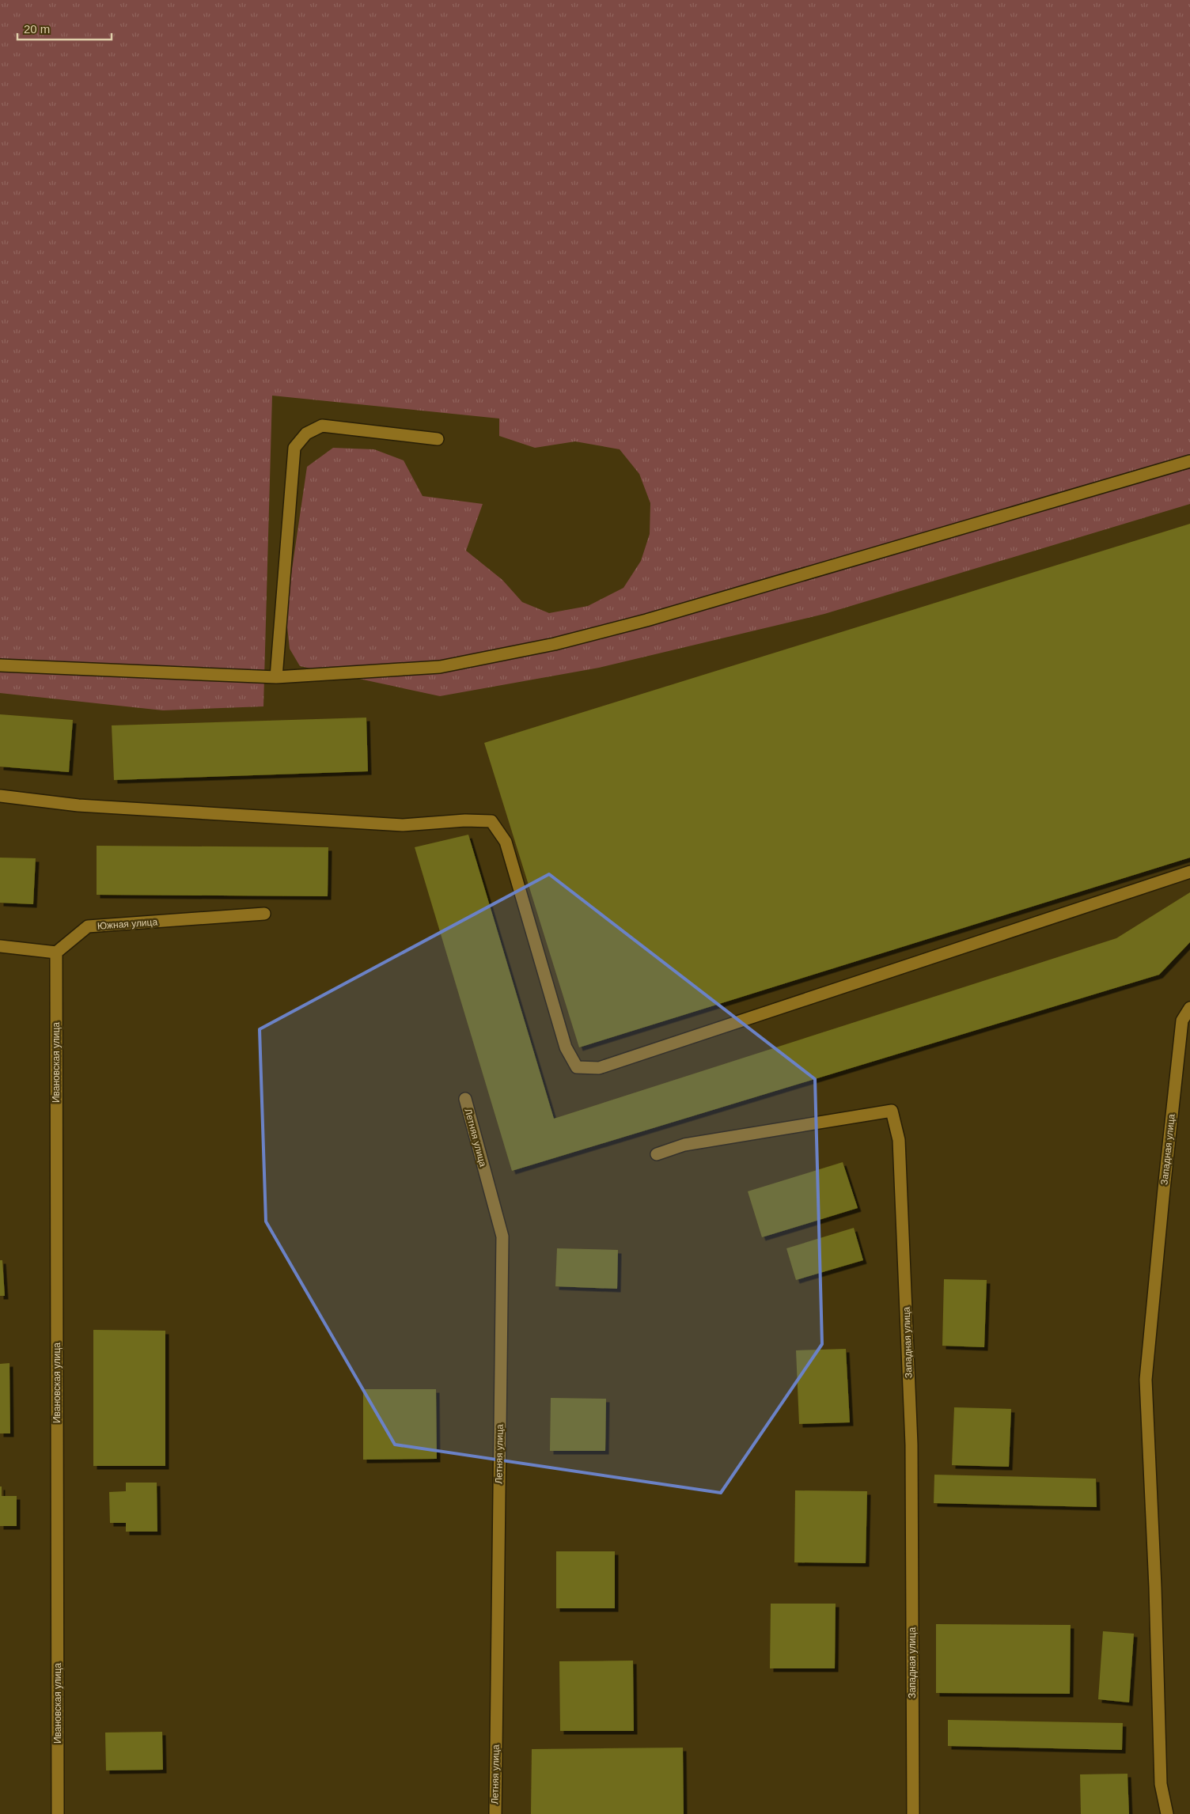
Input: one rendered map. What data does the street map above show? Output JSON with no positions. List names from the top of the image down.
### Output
{
  "streets": {
    "street": [
      "Южная улица",
      "Ивановская улица",
      "Летняя улица",
      "Западная улица"
    ]
  },
  "crossings": [
    ["Южная улица", "Ивановская улица"]
  ],
  "scale_bar": "20 m"
}
